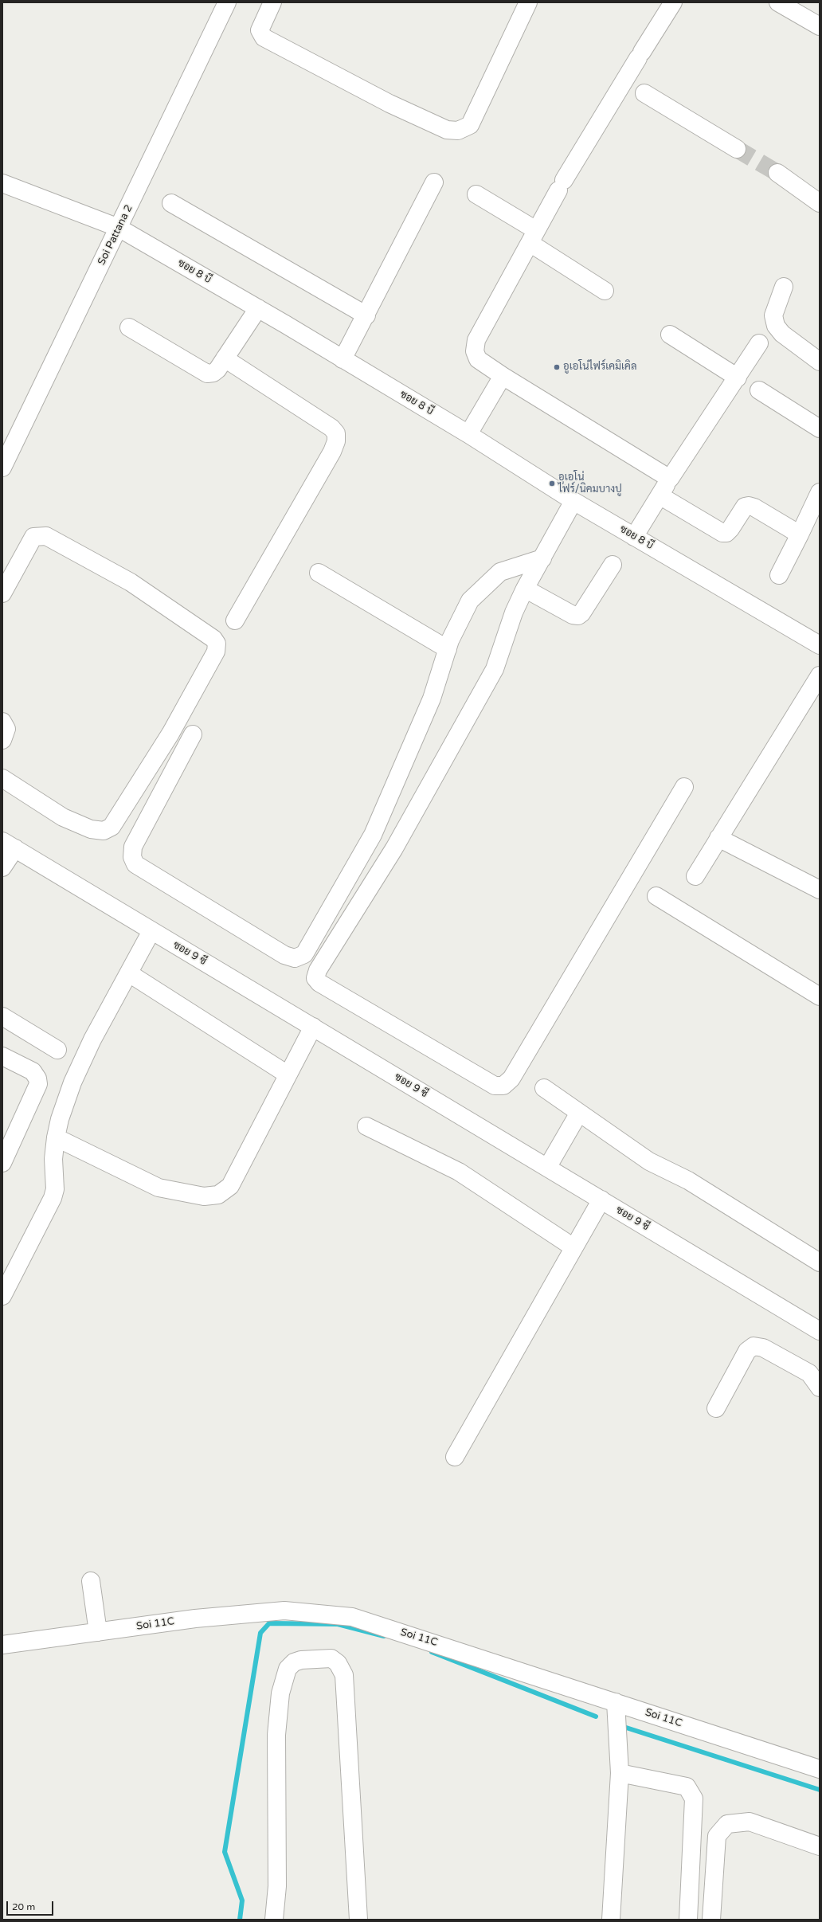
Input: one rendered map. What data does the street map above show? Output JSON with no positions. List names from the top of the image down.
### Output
{
  "streets": {
    "street": [
      "Soi Pattana 2",
      "ซอย 8 บี",
      "ซอย 9 ซี",
      "Soi 11C"
    ]
  },
  "crossings": [
    ["Soi Pattana 2", "ซอย 8 บี"]
  ],
  "places": ["อูเอโน่ไฟร์เคมิเคิล", "อูเอโน่ ไฟร์/นิคมบางปู"],
  "scale_bar": "20 m"
}
